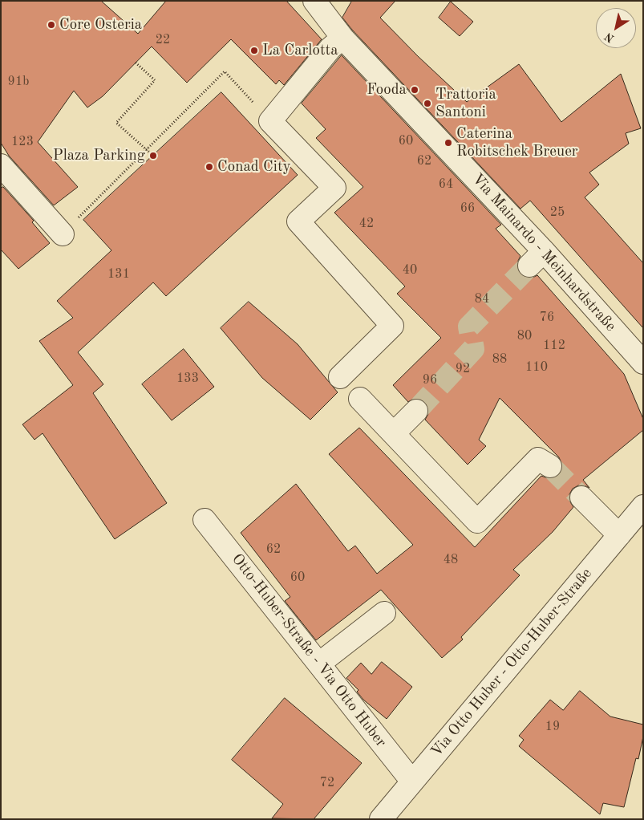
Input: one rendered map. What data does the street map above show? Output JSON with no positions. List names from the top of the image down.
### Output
{
  "streets": {
    "street": ["Via Mainardo - Meinhardstraße", "Otto-Huber-Straße - Via Otto Huber", "Via Otto Huber - Otto-Huber-Straße"]
  },
  "crossings": [
    ["Otto-Huber-Straße - Via Otto Huber", "Via Otto Huber - Otto-Huber-Straße"]
  ],
  "places": [
    "Core Osteria",
    "La Carlotta",
    "Fooda",
    "Trattoria Santoni",
    "Caterina Robitschek Breuer",
    "Plaza Parking",
    "Conad City"
  ],
  "house_numbers": [
    "22",
    "91b",
    "60",
    "123",
    "62",
    "64",
    "66",
    "25",
    "42",
    "40",
    "131",
    "84",
    "76",
    "80",
    "112",
    "88",
    "110",
    "92",
    "133",
    "96",
    "62",
    "48",
    "60",
    "19",
    "72"
  ],
  "north": "bottom left"
}
